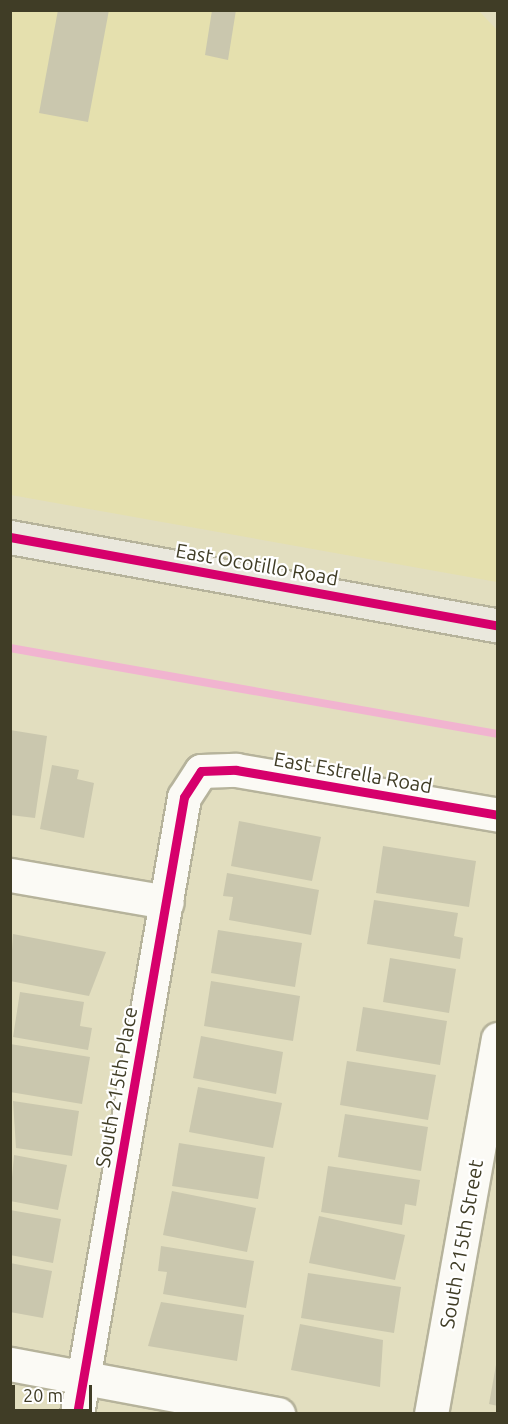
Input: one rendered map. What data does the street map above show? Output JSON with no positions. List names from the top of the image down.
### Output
{
  "streets": {
    "main road": ["East Ocotillo Road"],
    "street": ["East Estrella Road", "South 215th Place", "South 215th Street"]
  },
  "crossings": [
    ["East Estrella Road", "South 215th Place"]
  ],
  "scale_bar": "20 m"
}
